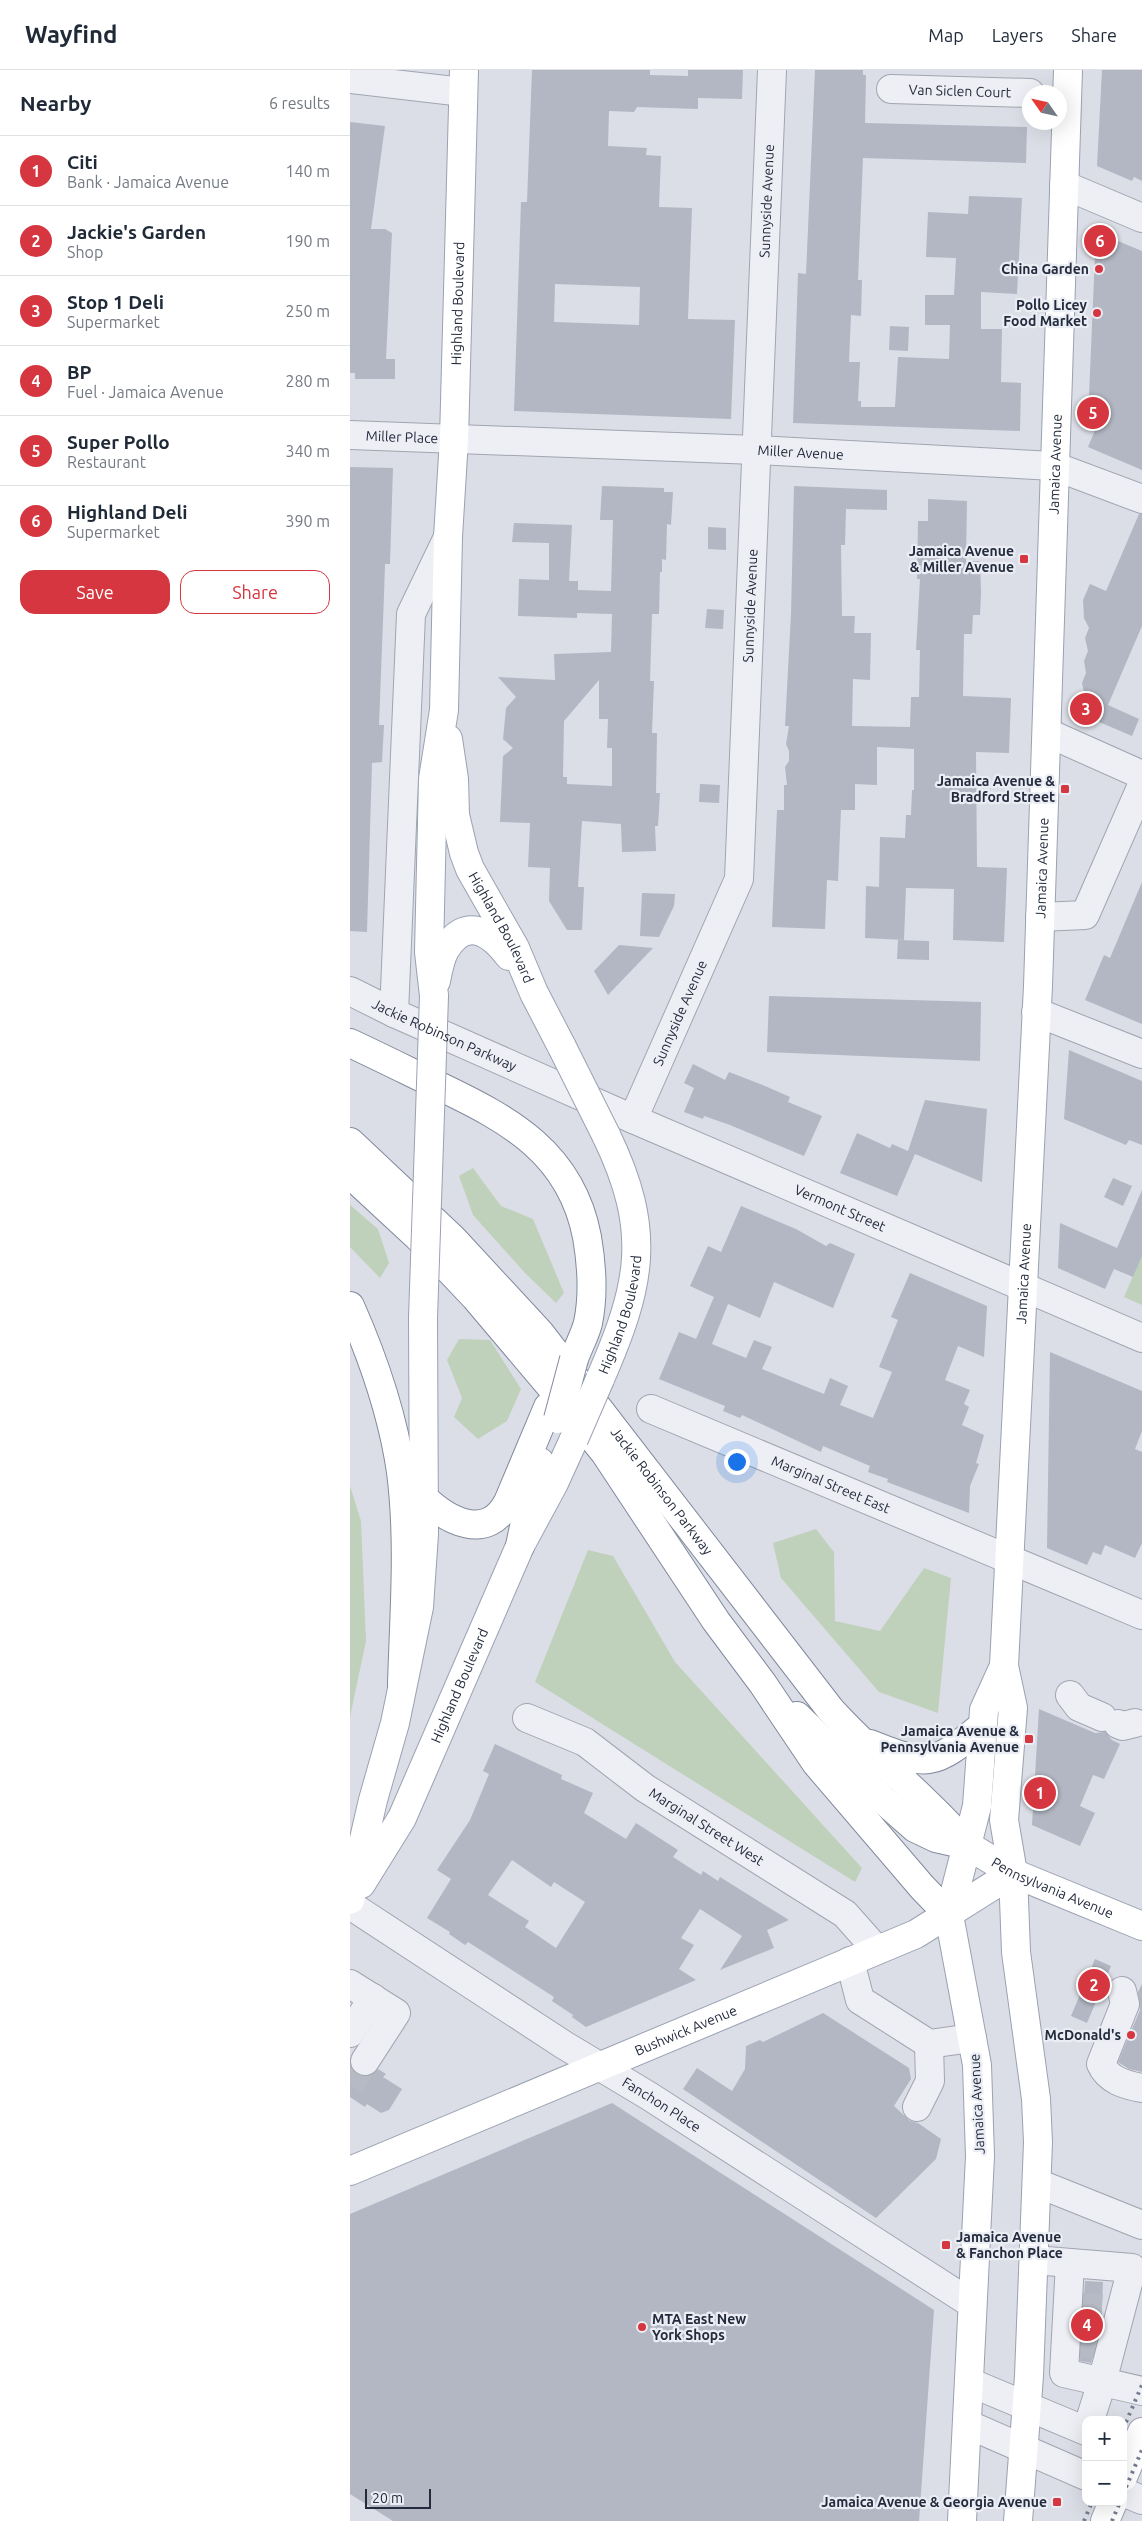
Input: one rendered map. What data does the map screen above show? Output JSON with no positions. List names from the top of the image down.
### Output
{
  "streets": {
    "main road": [
      "Highland Boulevard",
      "Jamaica Avenue",
      "Jackie Robinson Parkway",
      "Pennsylvania Avenue",
      "Bushwick Avenue"
    ],
    "street": [
      "Van Siclen Court",
      "Sunnyside Avenue",
      "Miller Place",
      "Miller Avenue",
      "Vermont Street",
      "Marginal Street East",
      "Marginal Street West",
      "Fanchon Place"
    ]
  },
  "crossings": [
    ["Sunnyside Avenue", "Miller Avenue"],
    ["Sunnyside Avenue", "Vermont Street"],
    ["Highland Boulevard", "Miller Place"],
    ["Highland Boulevard", "Miller Avenue"],
    ["Highland Boulevard", "Jackie Robinson Parkway"],
    ["Highland Boulevard", "Fanchon Place"],
    ["Miller Place", "Miller Avenue"],
    ["Miller Avenue", "Jamaica Avenue"],
    ["Jamaica Avenue", "Jackie Robinson Parkway"],
    ["Jamaica Avenue", "Vermont Street"],
    ["Jamaica Avenue", "Marginal Street East"],
    ["Jamaica Avenue", "Pennsylvania Avenue"],
    ["Jamaica Avenue", "Bushwick Avenue"],
    ["Jamaica Avenue", "Fanchon Place"],
    ["Jackie Robinson Parkway", "Vermont Street"],
    ["Jackie Robinson Parkway", "Pennsylvania Avenue"],
    ["Marginal Street West", "Bushwick Avenue"],
    ["Pennsylvania Avenue", "Bushwick Avenue"],
    ["Bushwick Avenue", "Fanchon Place"]
  ],
  "places": {
    "other": [
      "China Garden",
      "Pollo Licey Food Market",
      "McDonald's",
      "MTA East New York Shops"
    ],
    "transit": [
      "Jamaica Avenue & Miller Avenue",
      "Jamaica Avenue & Bradford Street",
      "Jamaica Avenue & Pennsylvania Avenue",
      "Jamaica Avenue & Fanchon Place",
      "Jamaica Avenue & Georgia Avenue"
    ]
  },
  "scale_bar": "20 m",
  "north": "top left",
  "page": {
    "header": "Wayfind",
    "nav": ["Map", "Layers", "Share"],
    "heading": ["Nearby", "6 results"],
    "list": [
      {
        "mark": "1",
        "name": "Citi",
        "note": "Bank · Jamaica Avenue",
        "value": "140 m"
      },
      {
        "mark": "2",
        "name": "Jackie's Garden",
        "note": "Shop",
        "value": "190 m"
      },
      {
        "mark": "3",
        "name": "Stop 1 Deli",
        "note": "Supermarket",
        "value": "250 m"
      },
      {
        "mark": "4",
        "name": "BP",
        "note": "Fuel · Jamaica Avenue",
        "value": "280 m"
      },
      {
        "mark": "5",
        "name": "Super Pollo",
        "note": "Restaurant",
        "value": "340 m"
      },
      {
        "mark": "6",
        "name": "Highland Deli",
        "note": "Supermarket",
        "value": "390 m"
      }
    ],
    "pins": [
      "6",
      "5",
      "3",
      "1",
      "2",
      "4"
    ],
    "buttons": ["Save", "Share"],
    "map_buttons": ["+", "−"],
    "scale": "20 m"
  }
}
